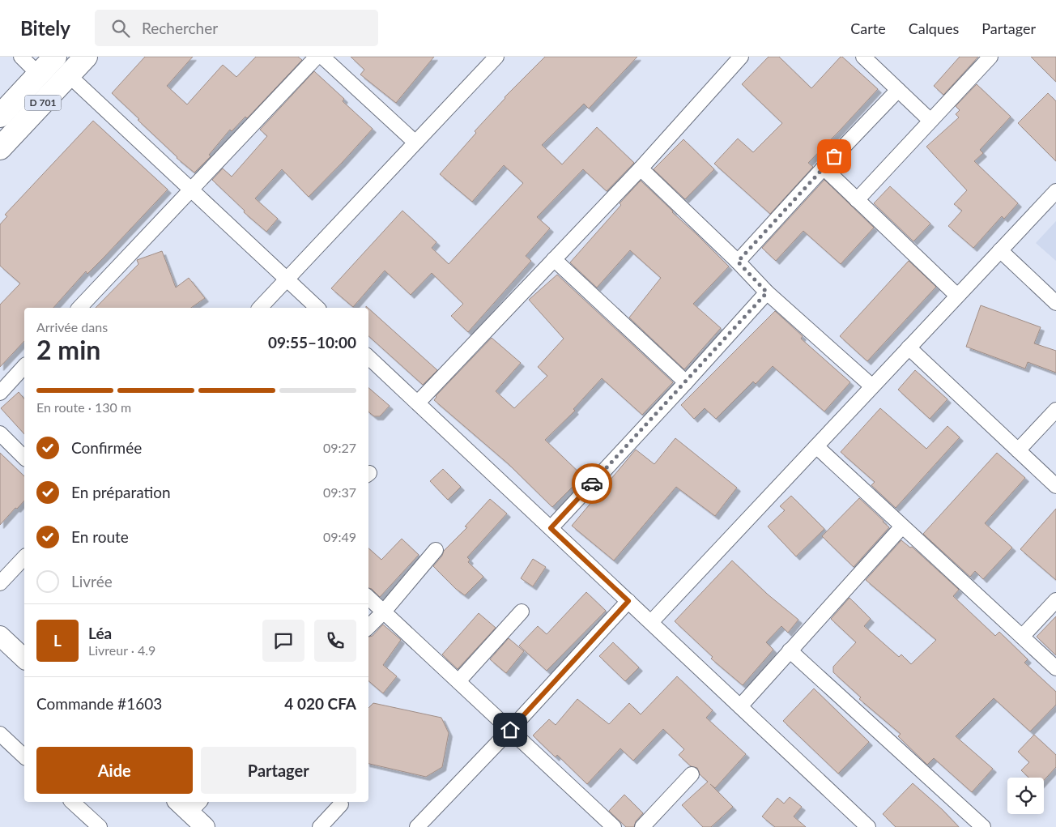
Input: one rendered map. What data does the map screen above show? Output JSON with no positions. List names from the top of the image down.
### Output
{
  "streets": {
    "main road": ["D 701"]
  },
  "page": {
    "header": "Bitely",
    "search": "Rechercher",
    "nav": ["Carte", "Calques", "Partager"],
    "heading": ["2 min", "Arrivée dans", "09:55–10:00"],
    "panel": [
      "Léa",
      "Livreur · 4.9",
      "Commande #1603",
      "4 020 CFA"
    ],
    "bar": "En route · 130 m",
    "list": [
      ["Confirmée", "09:27"],
      ["En préparation", "09:37"],
      ["En route", "09:49"],
      "Livrée"
    ],
    "round": "L",
    "buttons": ["Aide", "Partager"]
  }
}
